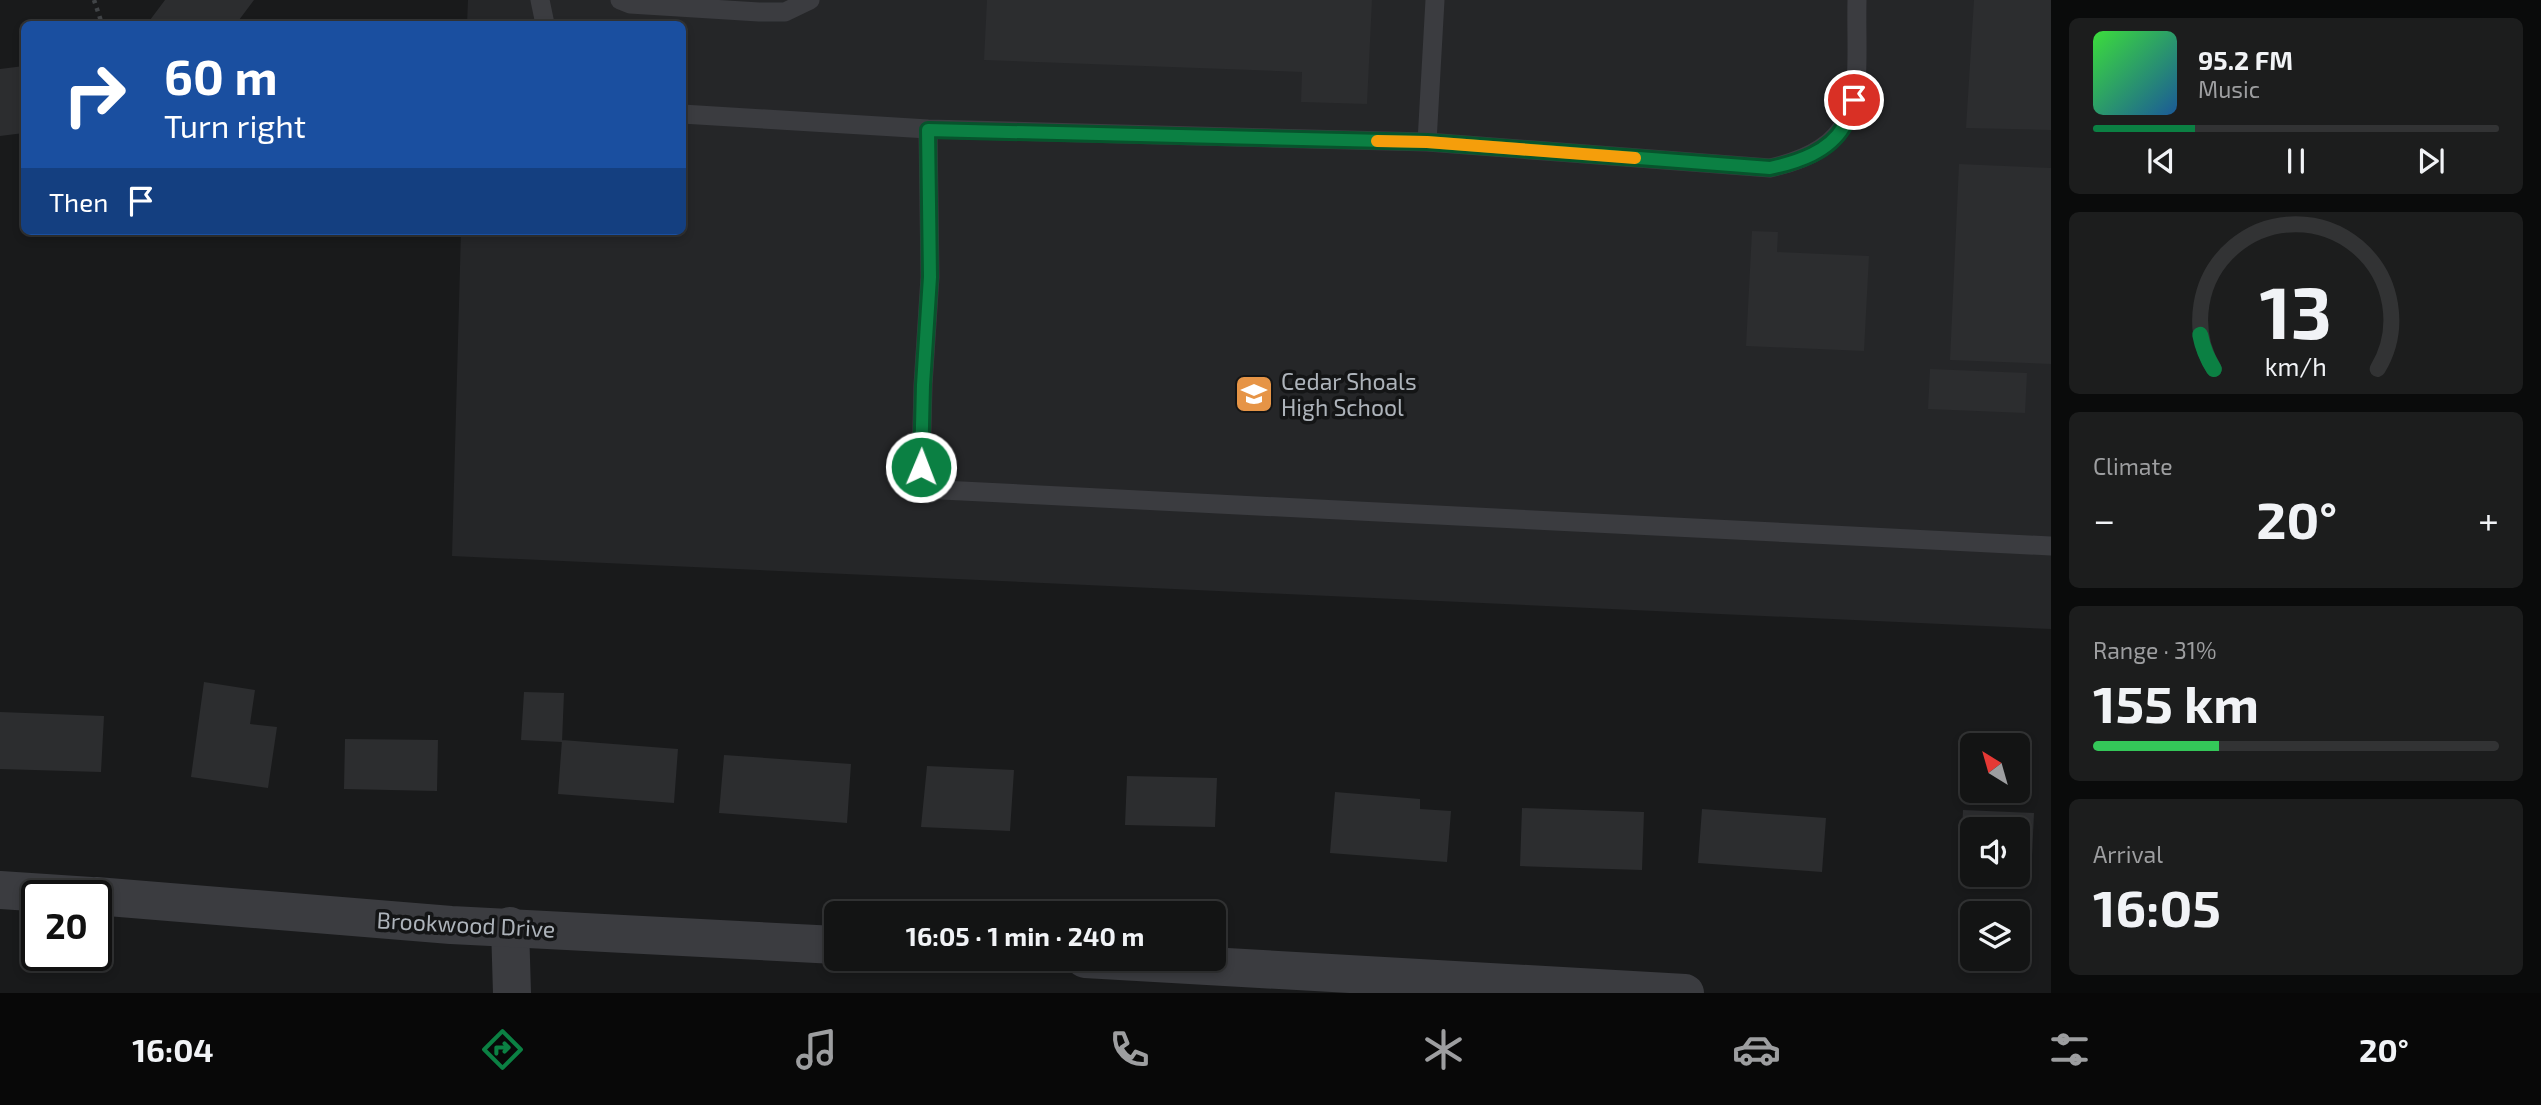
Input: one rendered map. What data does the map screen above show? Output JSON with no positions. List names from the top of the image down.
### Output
{
  "streets": {
    "street": ["Brookwood Drive"]
  },
  "places": {
    "school or university": ["Cedar Shoals High School"]
  },
  "north": "top left",
  "page": {
    "turn": ["60 m", "Turn right"],
    "song": ["95.2 FM", "Music"],
    "then": "Then",
    "tile": [
      "Climate",
      ["Range · 31%", "155 km"],
      ["Arrival", "16:05"]
    ],
    "heat": ["−", "20°", "+"],
    "limit": "20",
    "trip": "16:05 · 1 min · 240 m",
    "tabs": ["16:04", "20°"],
    "gauge": ["13", "km/h"]
  }
}
